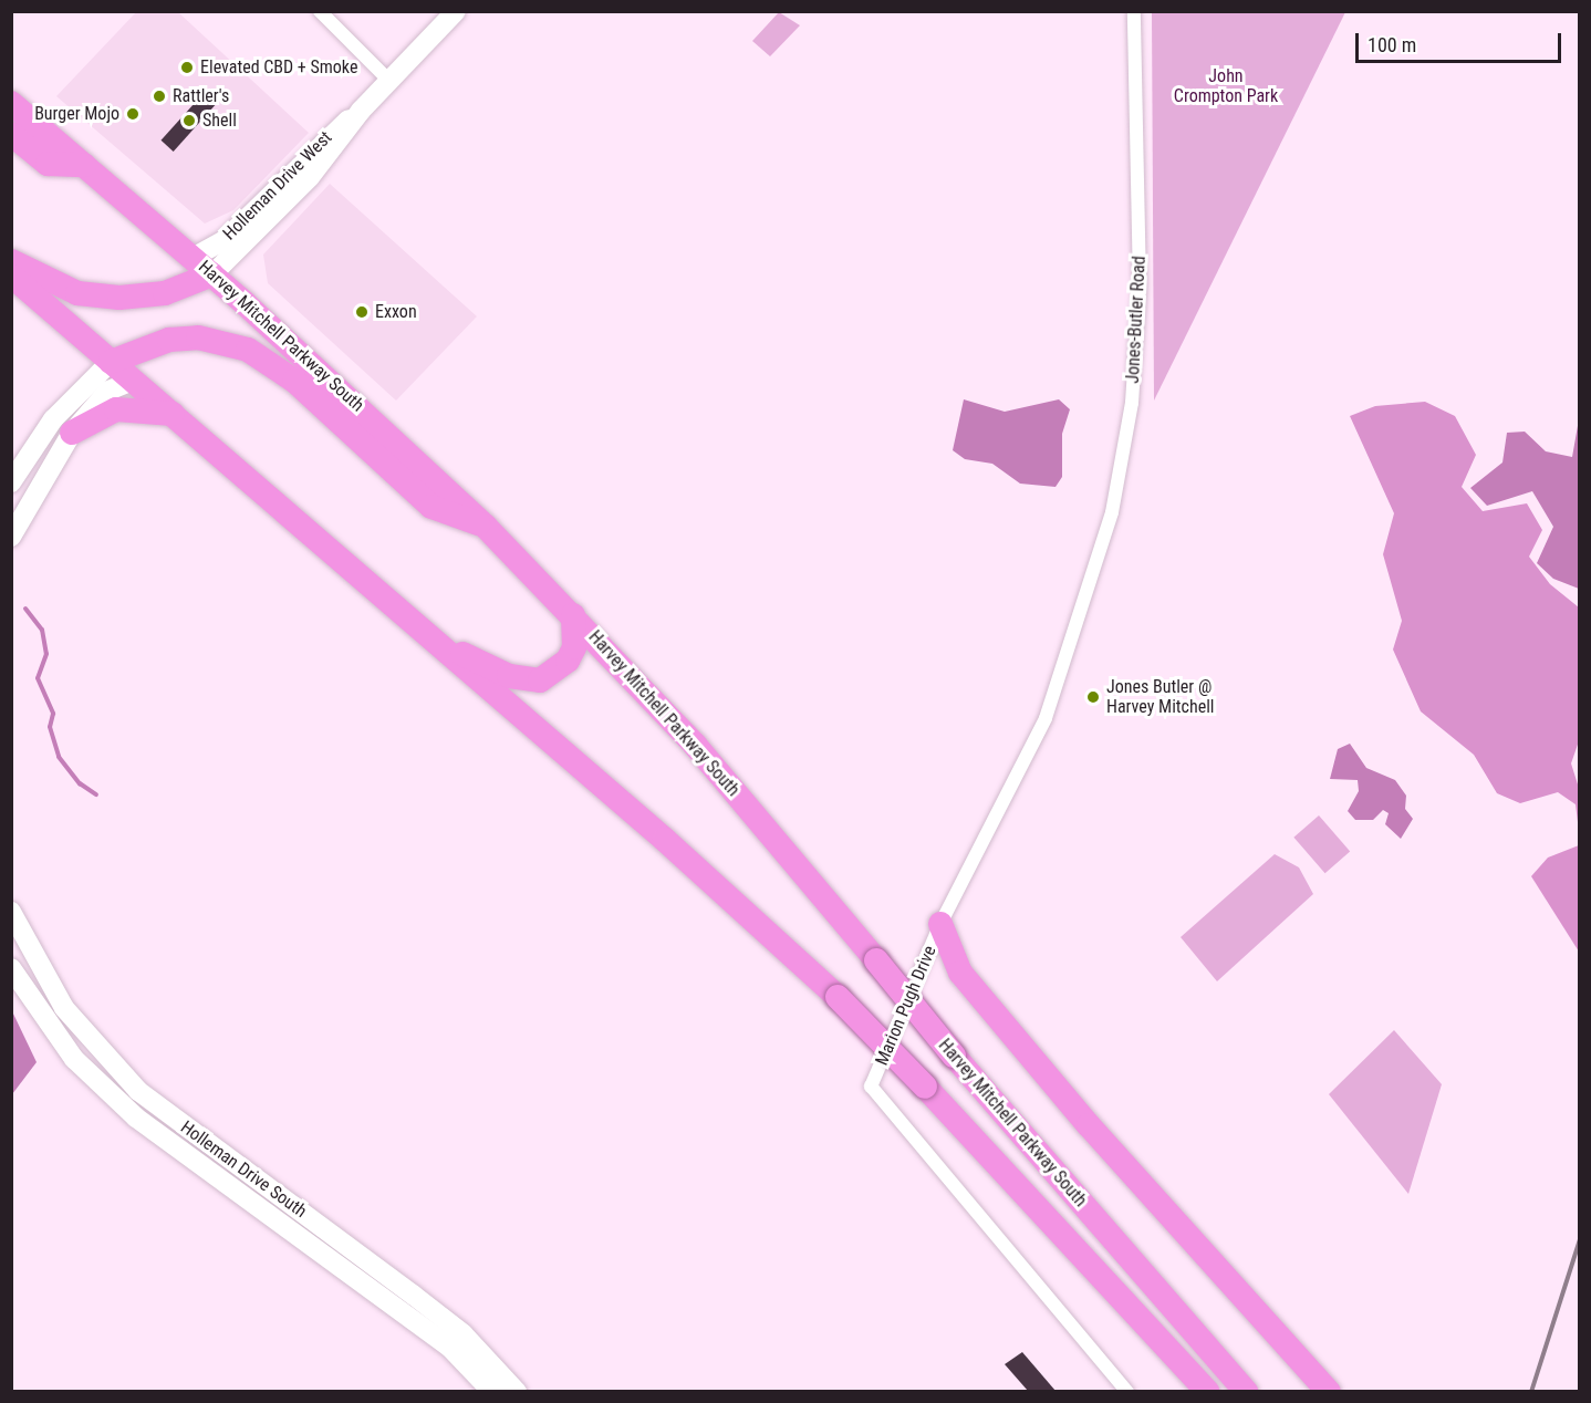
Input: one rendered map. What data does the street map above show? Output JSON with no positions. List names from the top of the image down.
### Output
{
  "streets": {
    "highway": ["Harvey Mitchell Parkway South"],
    "street": [
      "Holleman Drive West",
      "Jones-Butler Road",
      "Marion Pugh Drive",
      "Holleman Drive South"
    ]
  },
  "crossings": [
    ["Holleman Drive West", "Harvey Mitchell Parkway South"],
    ["Jones-Butler Road", "Marion Pugh Drive"]
  ],
  "parks": ["John Crompton Park"],
  "places": [
    "Elevated CBD + Smoke",
    "Rattler's",
    "Burger Mojo",
    "Shell",
    "Exxon",
    "Jones Butler @ Harvey Mitchell"
  ],
  "scale_bar": "100 m"
}
